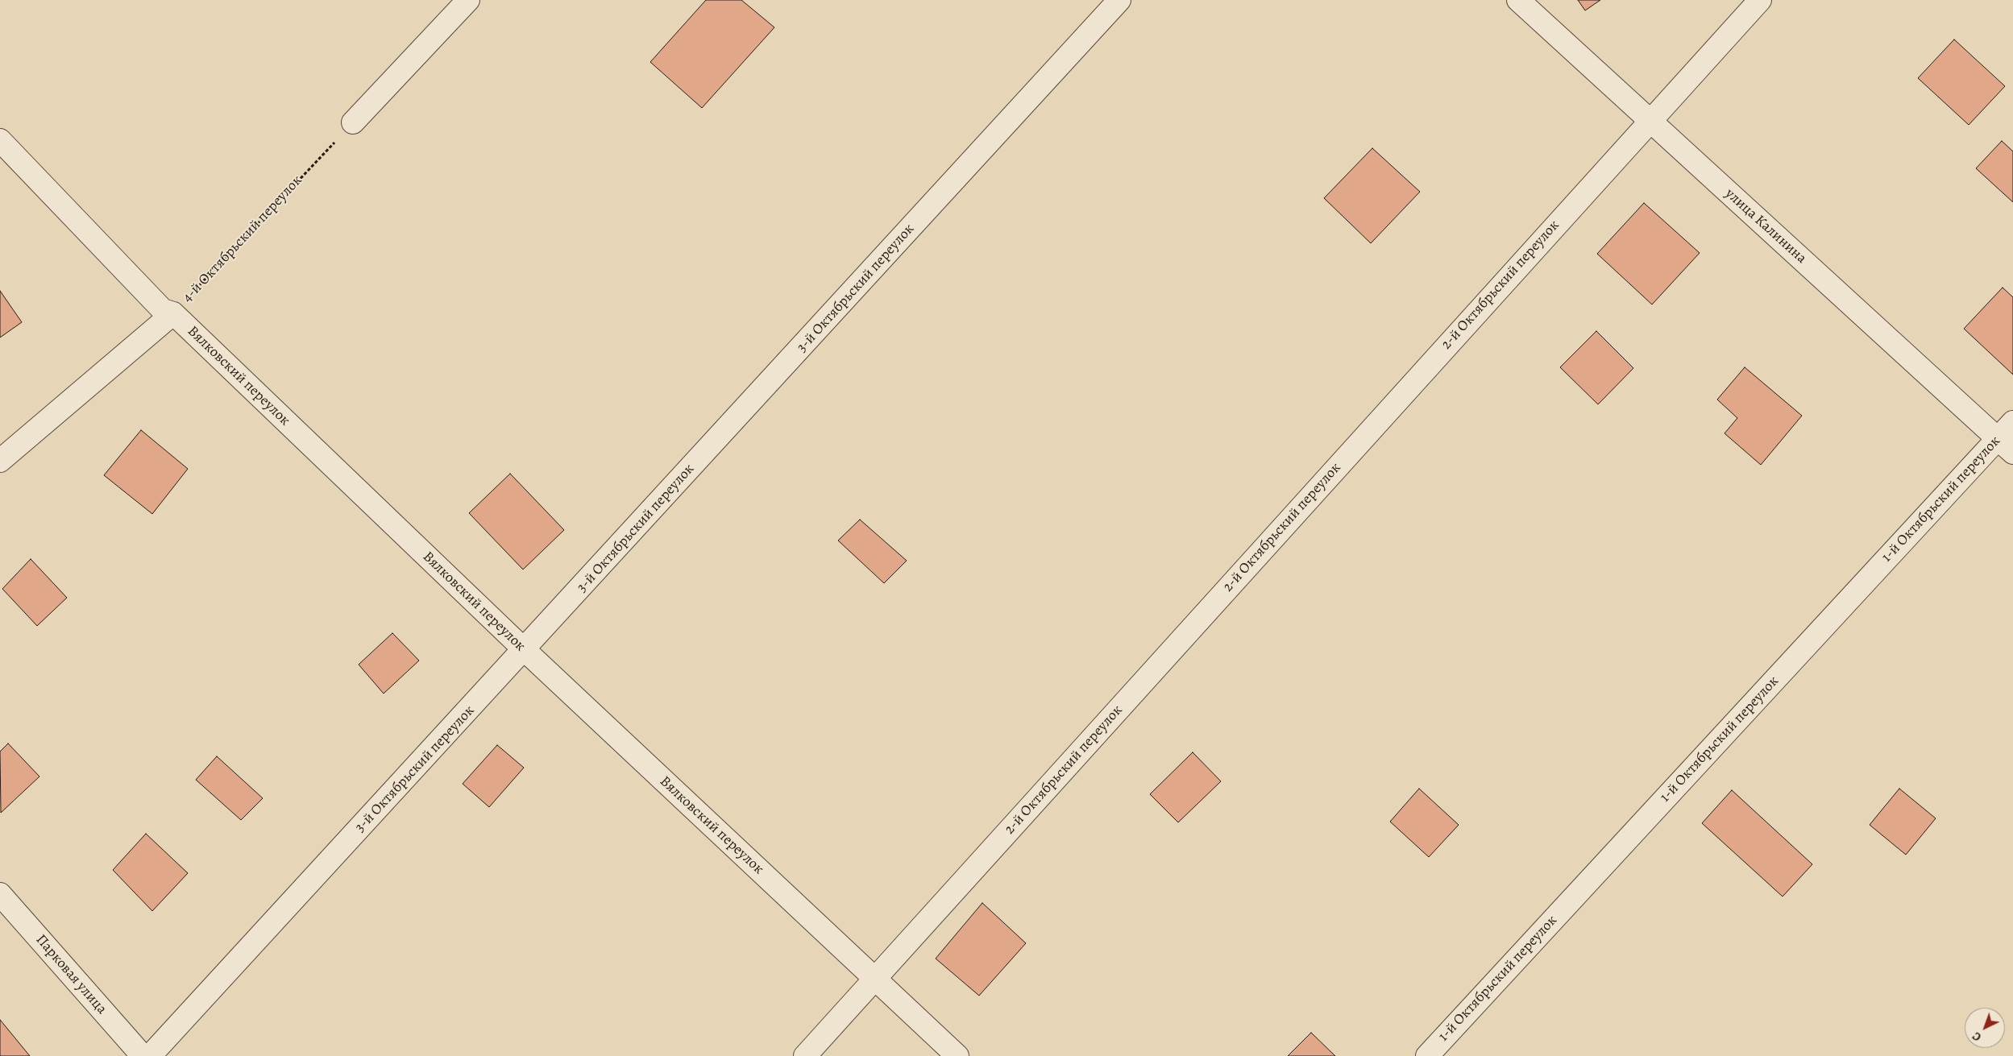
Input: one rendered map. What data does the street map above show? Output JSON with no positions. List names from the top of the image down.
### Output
{
  "streets": {
    "street": [
      "улица Калинина",
      "4-й Октябрьский переулок",
      "2-й Октябрьский переулок",
      "3-й Октябрьский переулок",
      "Вялковский переулок",
      "1-й Октябрьский переулок",
      "Парковая улица"
    ]
  },
  "crossings": [
    ["улица Калинина", "2-й Октябрьский переулок"],
    ["улица Калинина", "1-й Октябрьский переулок"],
    ["4-й Октябрьский переулок", "Вялковский переулок"],
    ["2-й Октябрьский переулок", "Вялковский переулок"],
    ["3-й Октябрьский переулок", "Вялковский переулок"]
  ],
  "north": "bottom left"
}
